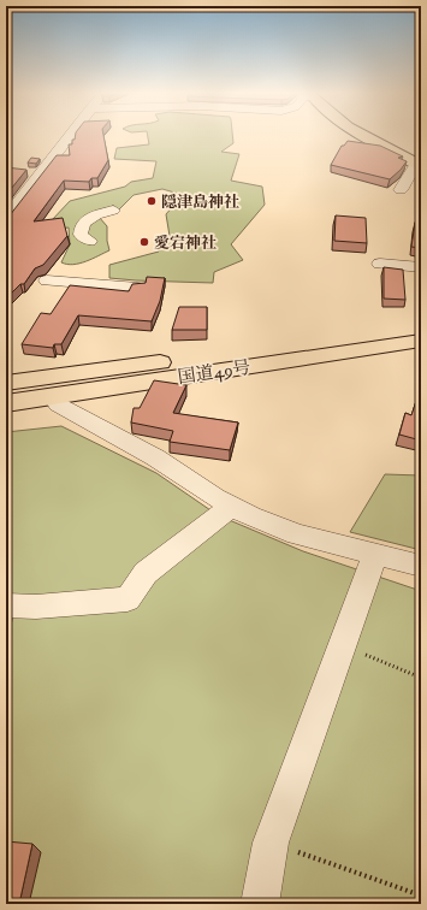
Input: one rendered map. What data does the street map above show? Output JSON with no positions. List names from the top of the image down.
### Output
{
  "streets": {
    "main road": ["国道49号"]
  },
  "places": ["隠津島神社", "愛宕神社"]
}
